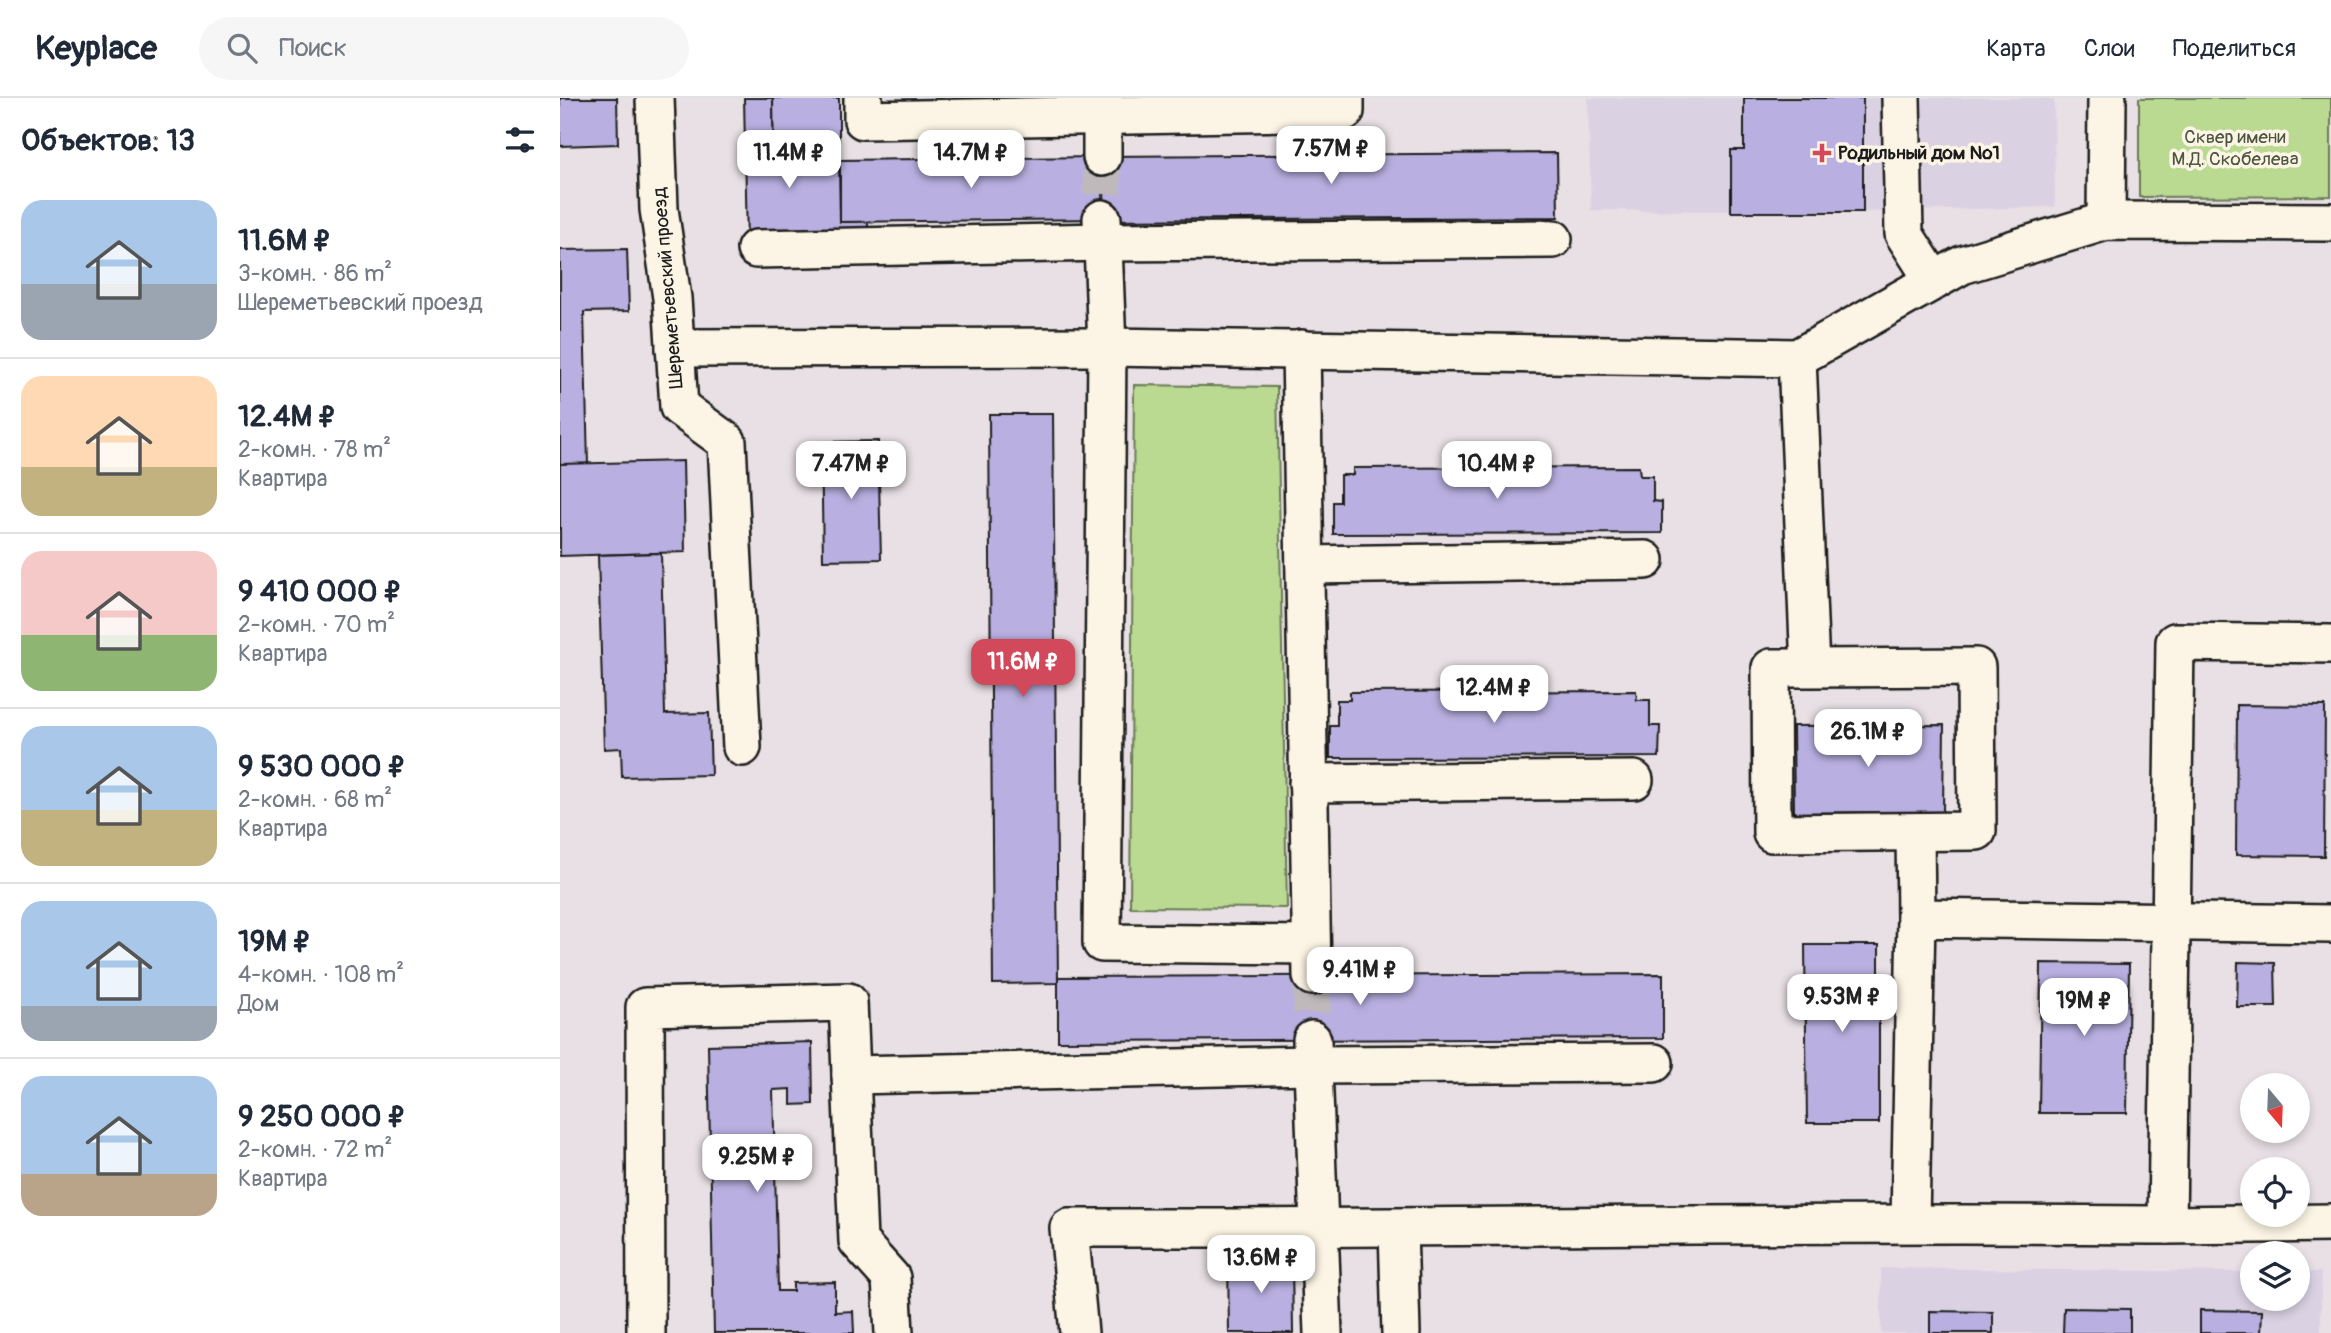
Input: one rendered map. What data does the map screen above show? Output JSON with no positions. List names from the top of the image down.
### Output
{
  "streets": {
    "street": ["Шереметьевский проезд"]
  },
  "parks": ["Сквер имени М.Д. Скобелева"],
  "places": {
    "health": ["Родильный дом №1"]
  },
  "north": "bottom",
  "page": {
    "header": "Keyplace",
    "search": "Поиск",
    "nav": ["Карта", "Слои", "Поделиться"],
    "heading": "Объектов: 13",
    "price": [
      "7.57M ₽",
      "11.4M ₽",
      "14.7M ₽",
      "7.47M ₽",
      "10.4M ₽",
      "11.6M ₽",
      "12.4M ₽",
      "26.1M ₽",
      "9.41M ₽",
      "9.53M ₽",
      "19M ₽",
      "9.25M ₽",
      "13.6M ₽"
    ],
    "list": [
      {
        "name": "11.6M ₽",
        "note": "3-комн. · 86 m² · Шереметьевский проезд"
      },
      {
        "name": "12.4M ₽",
        "note": "2-комн. · 78 m² · Квартира"
      },
      {
        "name": "9 410 000 ₽",
        "note": "2-комн. · 70 m² · Квартира"
      },
      {
        "name": "9 530 000 ₽",
        "note": "2-комн. · 68 m² · Квартира"
      },
      {
        "name": "19M ₽",
        "note": "4-комн. · 108 m² · Дом"
      },
      {
        "name": "9 250 000 ₽",
        "note": "2-комн. · 72 m² · Квартира"
      }
    ]
  }
}
